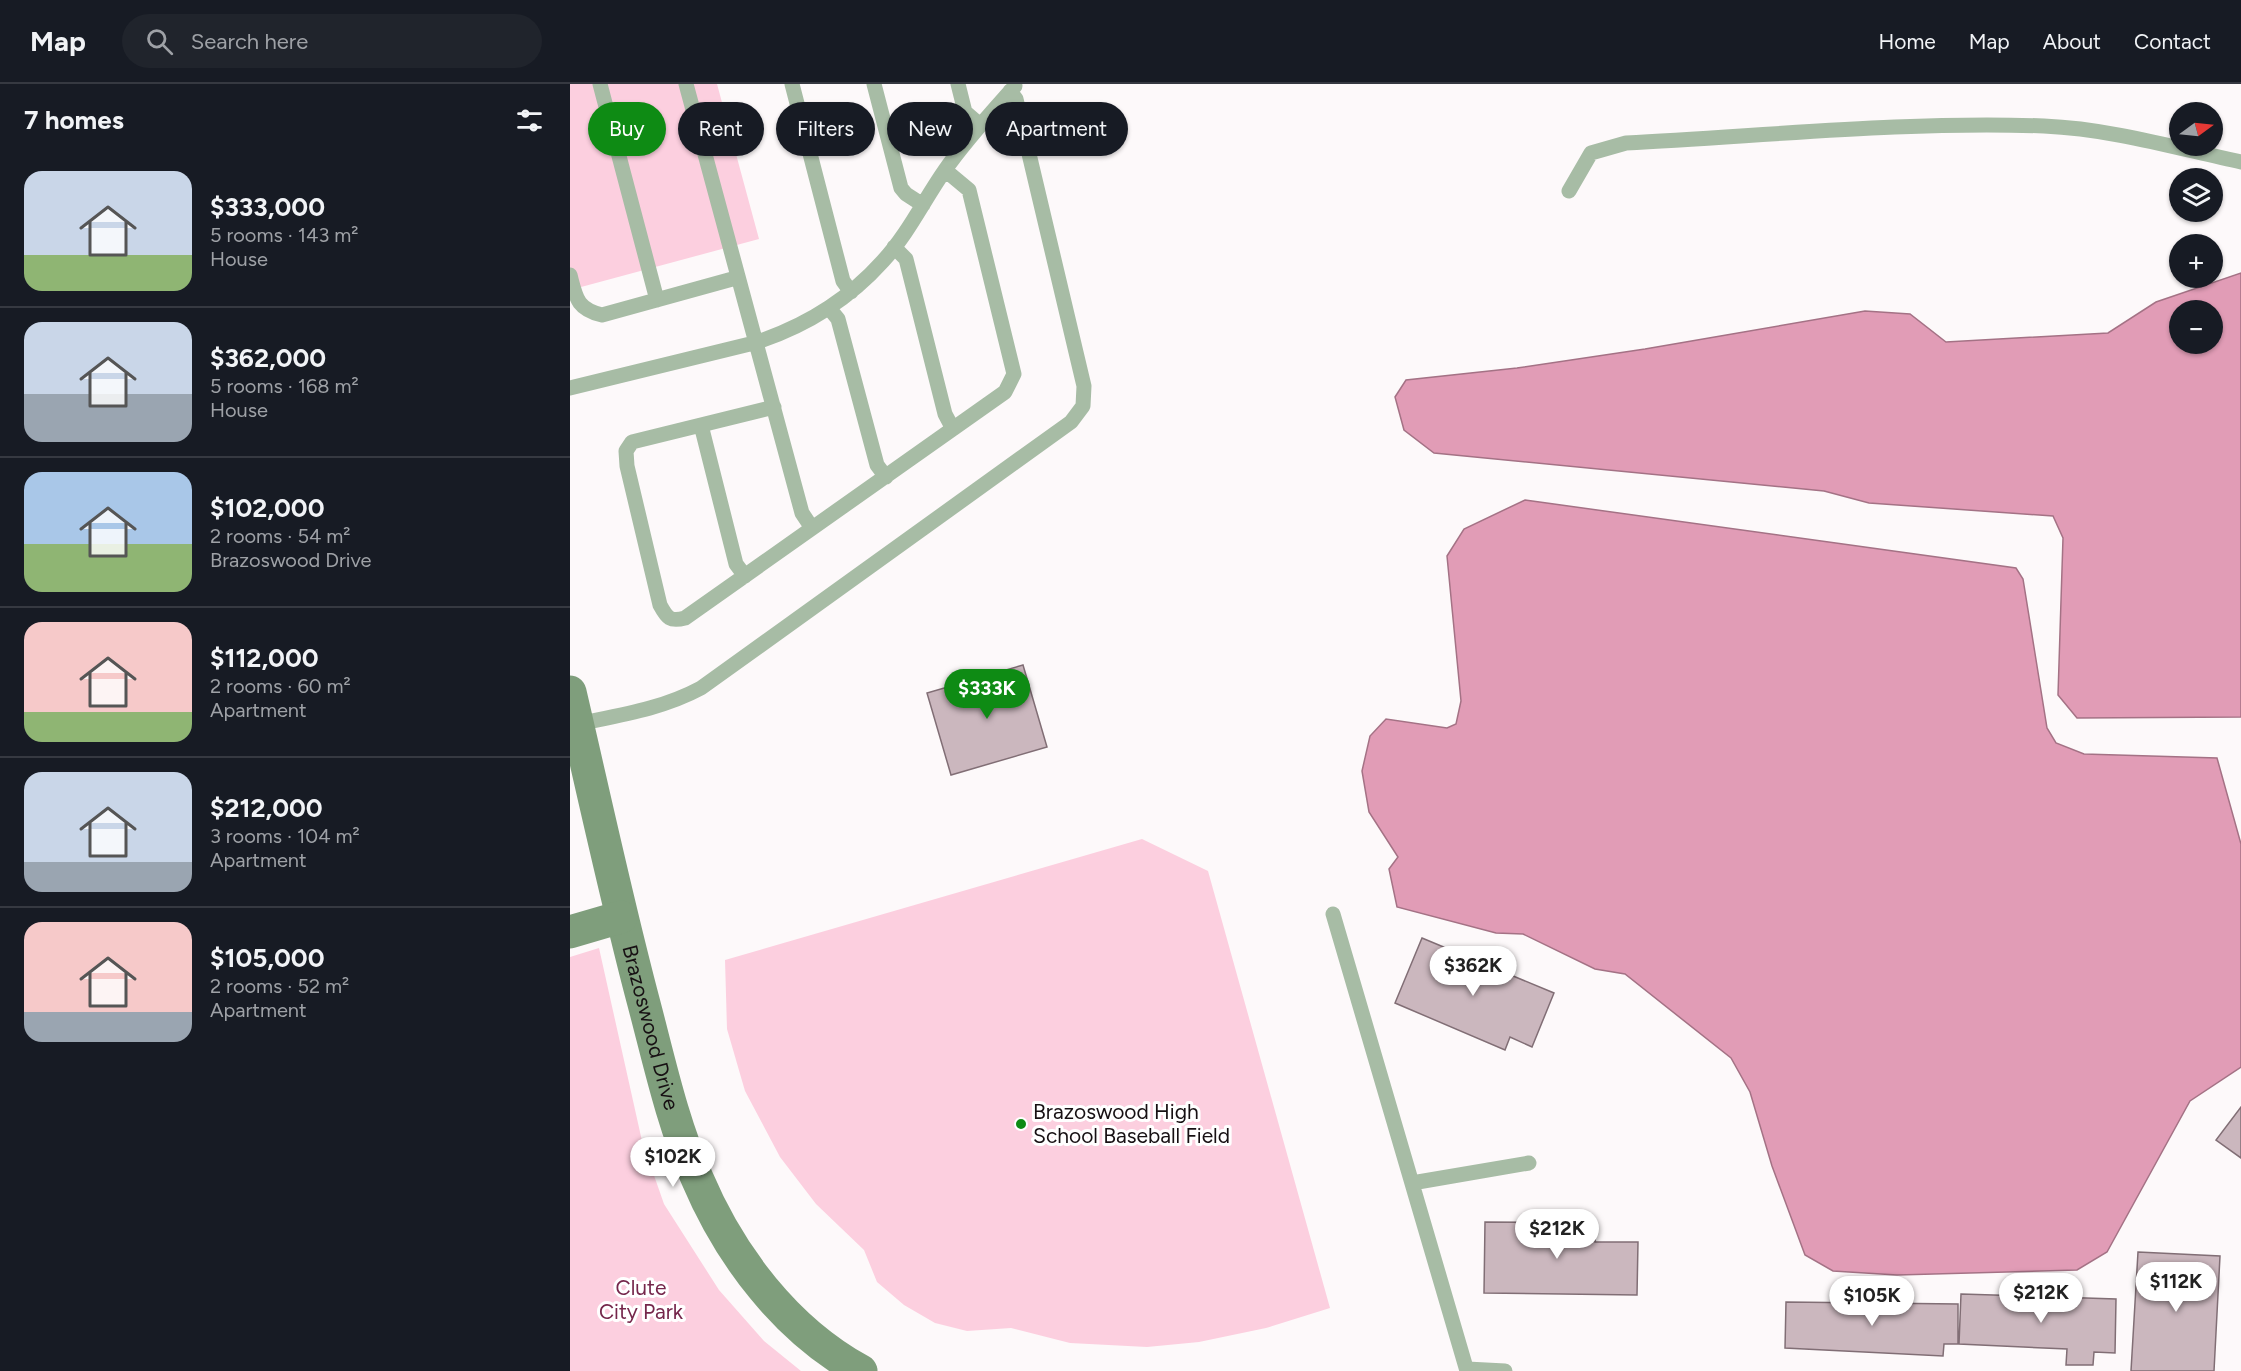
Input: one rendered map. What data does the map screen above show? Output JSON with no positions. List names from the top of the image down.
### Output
{
  "streets": {
    "street": ["Brazoswood Drive"]
  },
  "parks": ["Clute City Park"],
  "places": ["Brazoswood High School Baseball Field"],
  "north": "right",
  "page": {
    "header": "Map",
    "search": "Search here",
    "nav": [
      "Home",
      "Map",
      "About",
      "Contact"
    ],
    "heading": "7 homes",
    "map_buttons": ["+", "−"],
    "chip": [
      "Buy",
      "Rent",
      "Filters",
      "New",
      "Apartment"
    ],
    "list": [
      {
        "name": "$333,000",
        "note": "5 rooms · 143 m² · House"
      },
      {
        "name": "$362,000",
        "note": "5 rooms · 168 m² · House"
      },
      {
        "name": "$102,000",
        "note": "2 rooms · 54 m² · Brazoswood Drive"
      },
      {
        "name": "$112,000",
        "note": "2 rooms · 60 m² · Apartment"
      },
      {
        "name": "$212,000",
        "note": "3 rooms · 104 m² · Apartment"
      },
      {
        "name": "$105,000",
        "note": "2 rooms · 52 m² · Apartment"
      }
    ],
    "price": [
      "$333K",
      "$362K",
      "$102K",
      "$212K",
      "$112K",
      "$212K",
      "$105K"
    ]
  }
}
